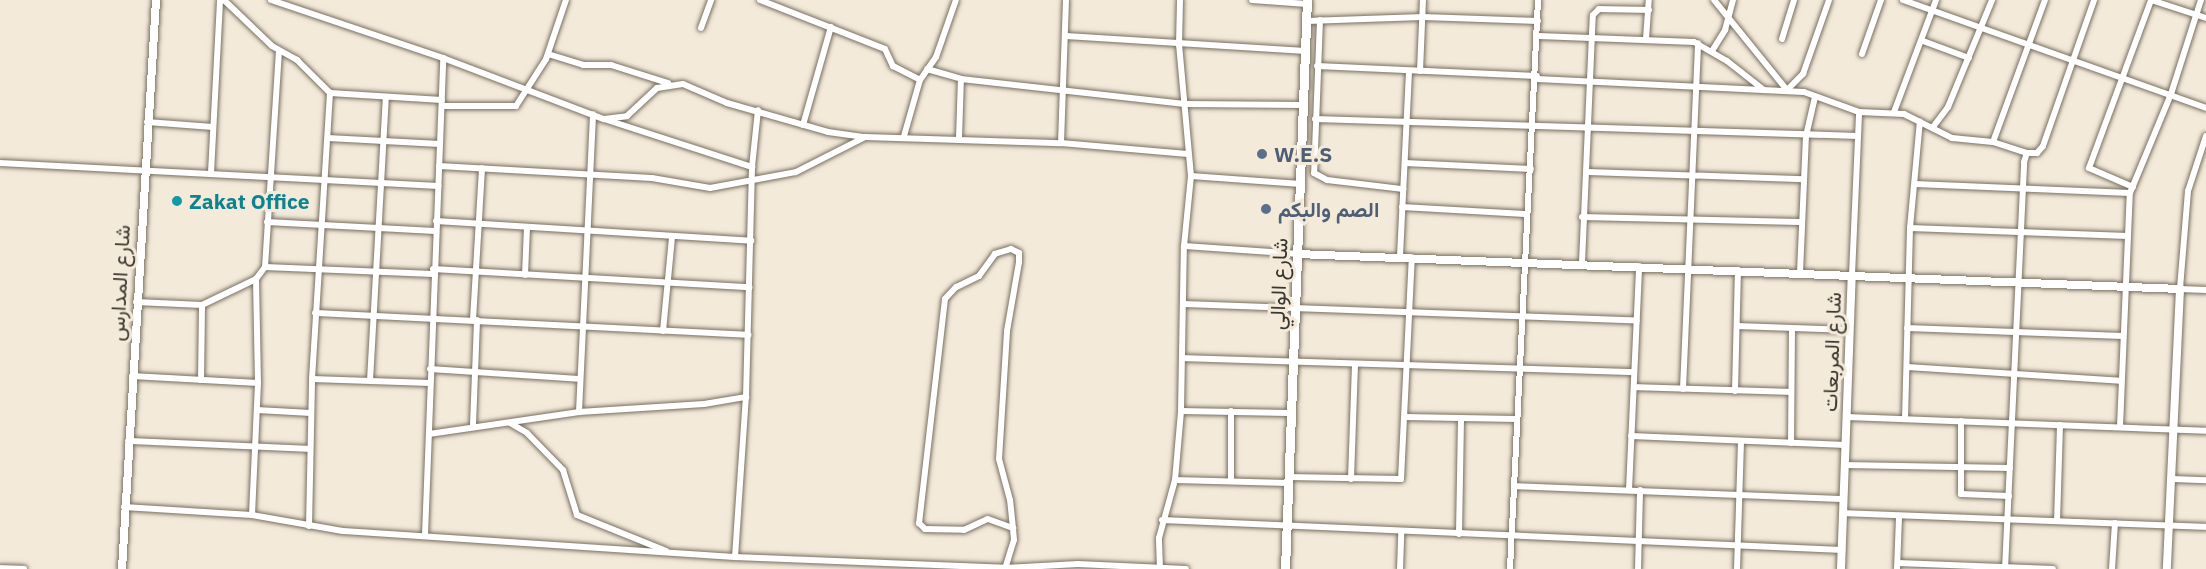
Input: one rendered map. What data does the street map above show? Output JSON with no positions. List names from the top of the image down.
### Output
{
  "streets": {
    "main road": ["شارع الوالي"],
    "street": ["شارع المدارس", "شارع المربعات"]
  },
  "places": ["W.E.S", "Zakat Office", "الصم والبكم"]
}
